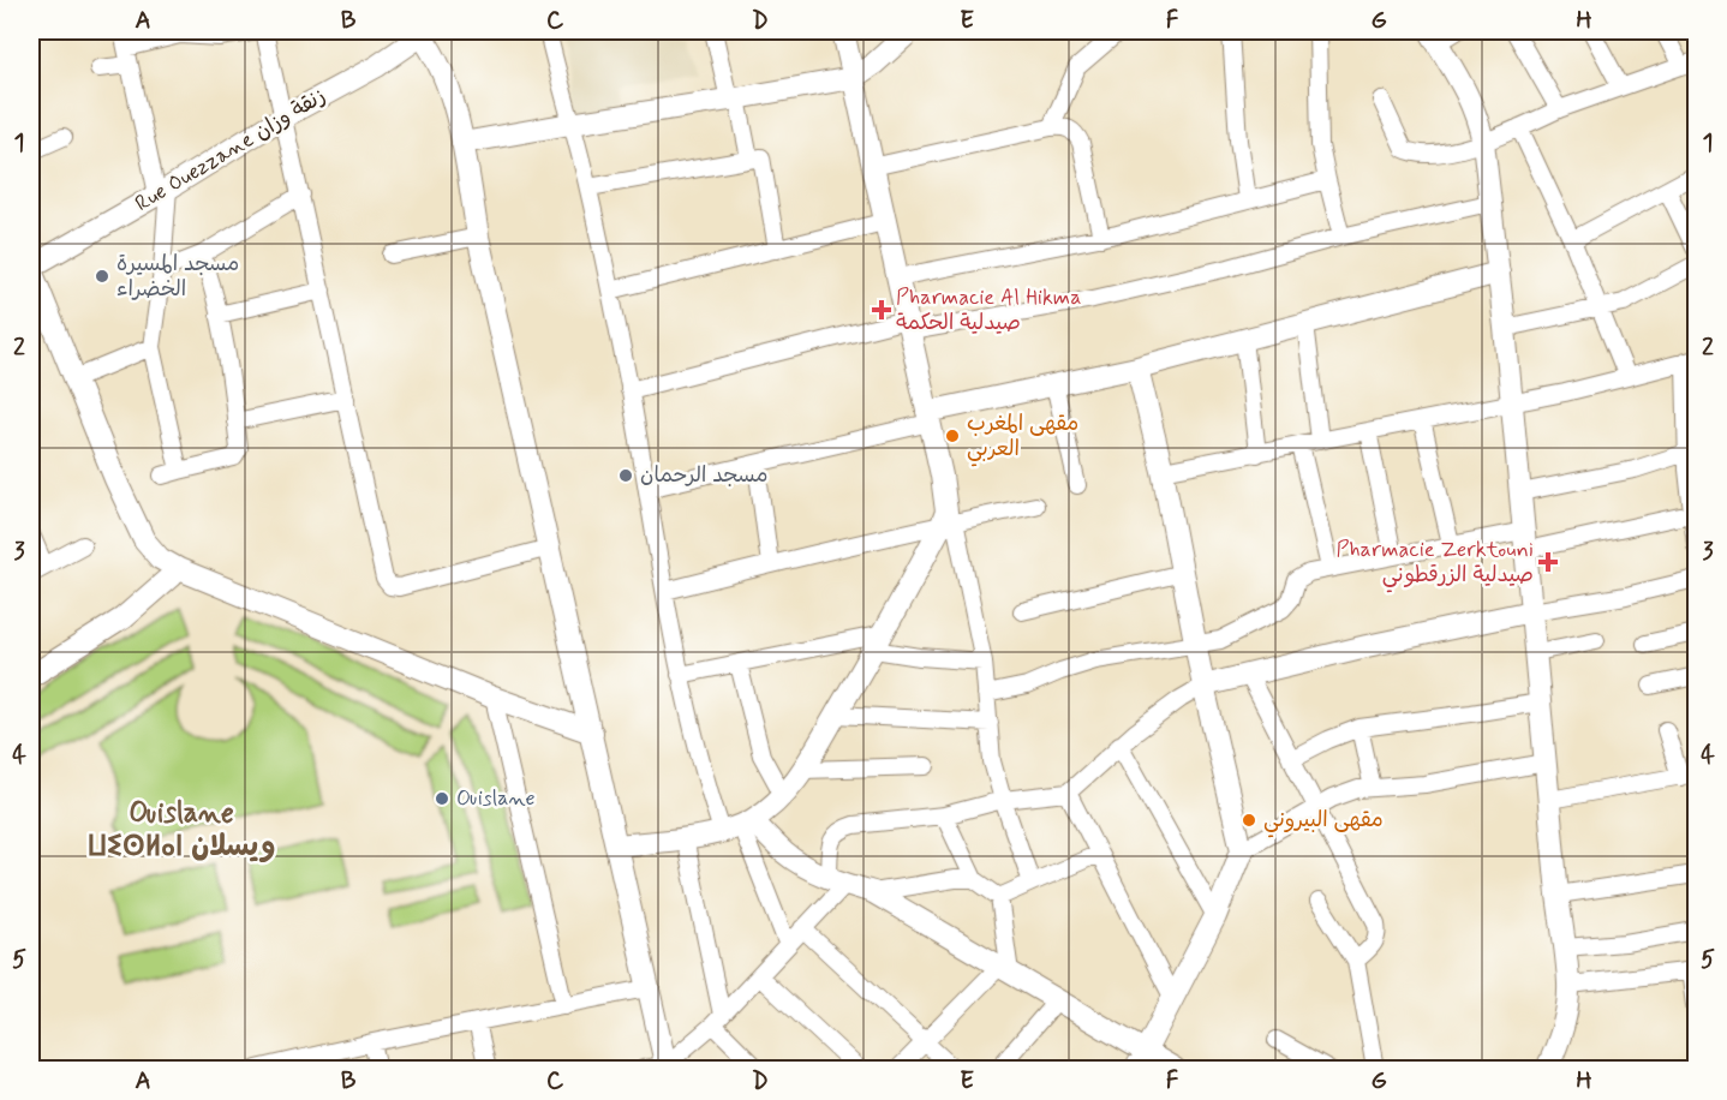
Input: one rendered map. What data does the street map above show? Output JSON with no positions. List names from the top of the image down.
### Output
{
  "streets": {
    "street": ["Rue Ouezzane زنقة وزان"]
  },
  "districts": ["Ouislane ⵡⵉⵙⵍⴰⵏ ويسلان"],
  "places": {
    "other": [
      "مسجد المسيرة الخضراء",
      "مقهى المغرب العربي",
      "مسجد الرحمان",
      "Ouislane",
      "مقهى البيروني"
    ],
    "health": ["Pharmacie Al Hikma صيدلية الحكمة", "Pharmacie Zerktouni صيدلية الزرقطوني"]
  },
  "grid": {
    "columns": [
      "A",
      "B",
      "C",
      "D",
      "E",
      "F",
      "G",
      "H"
    ],
    "rows": [
      "1",
      "2",
      "3",
      "4",
      "5"
    ]
  }
}
